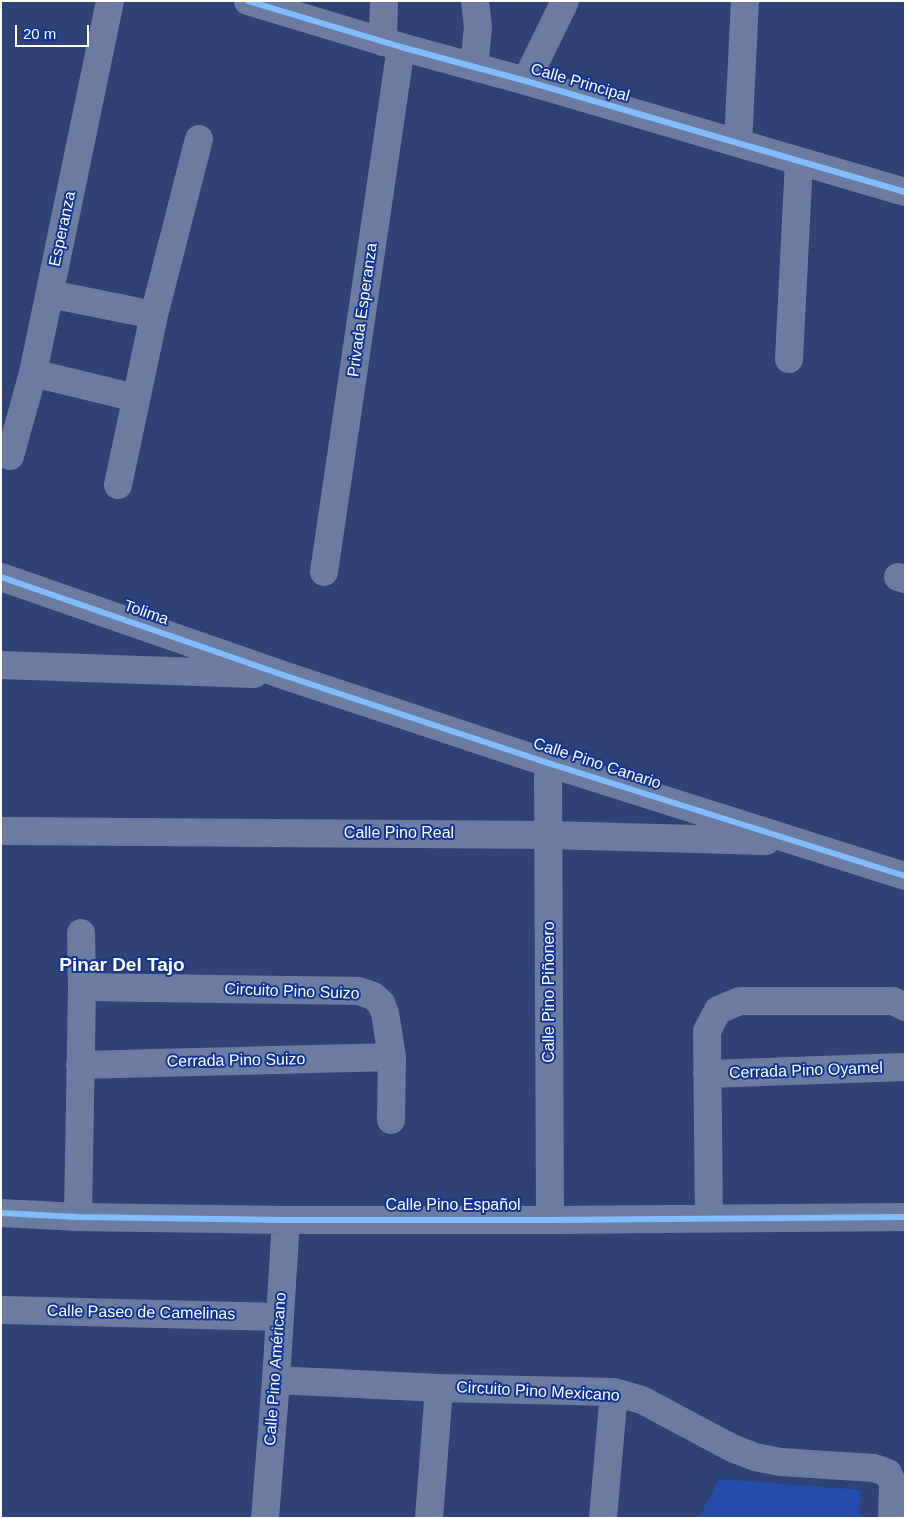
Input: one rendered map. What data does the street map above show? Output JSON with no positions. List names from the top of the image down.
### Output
{
  "streets": {
    "street": [
      "Calle Principal",
      "Esperanza",
      "Privada Esperanza",
      "Tolima",
      "Calle Pino Canario",
      "Calle Pino Real",
      "Circuito Pino Suizo",
      "Calle Pino Piñonero",
      "Cerrada Pino Suizo",
      "Cerrada Pino Oyamel",
      "Calle Pino Español",
      "Calle Paseo de Camelinas",
      "Calle Pino Américano",
      "Circuito Pino Mexicano"
    ]
  },
  "crossings": [
    ["Calle Principal", "Privada Esperanza"],
    ["Tolima", "Calle Pino Canario"],
    ["Calle Pino Canario", "Calle Pino Real"],
    ["Calle Pino Canario", "Calle Pino Piñonero"],
    ["Calle Pino Real", "Calle Pino Piñonero"],
    ["Circuito Pino Suizo", "Cerrada Pino Suizo"],
    ["Calle Pino Piñonero", "Calle Pino Español"],
    ["Cerrada Pino Oyamel", "Calle Pino Español"],
    ["Calle Pino Español", "Calle Pino Américano"],
    ["Calle Paseo de Camelinas", "Calle Pino Américano"],
    ["Calle Pino Américano", "Circuito Pino Mexicano"]
  ],
  "districts": ["Pinar Del Tajo"],
  "scale_bar": "20 m"
}
